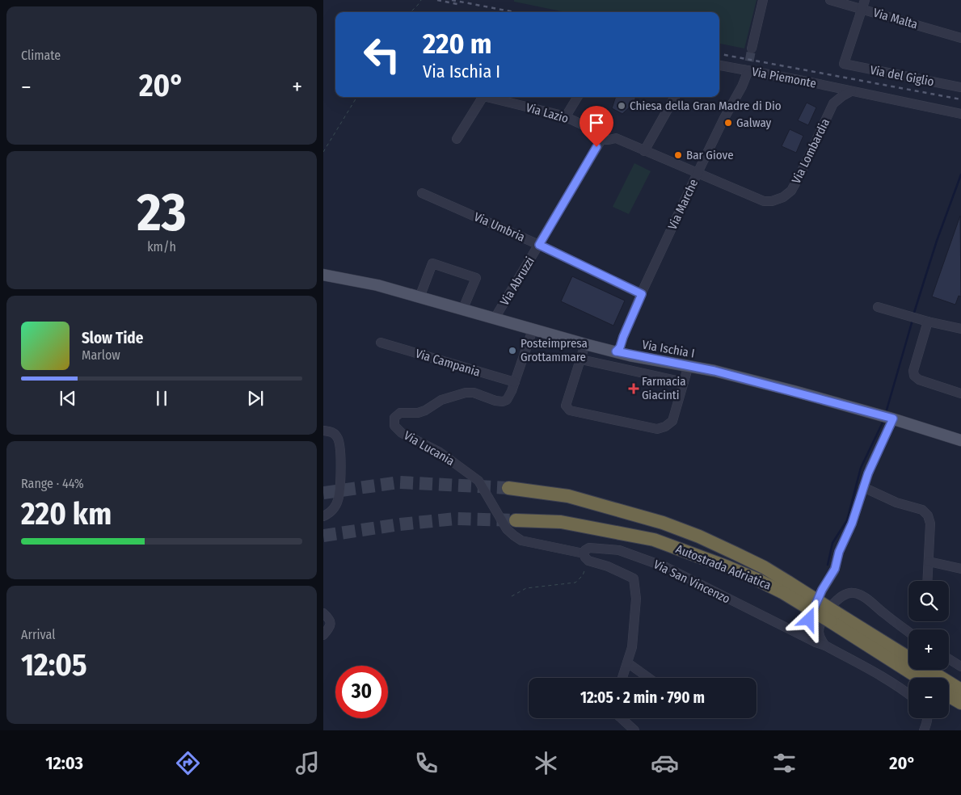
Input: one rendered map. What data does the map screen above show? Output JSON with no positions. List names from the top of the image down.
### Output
{
  "streets": {
    "highway": ["Autostrada Adriatica"],
    "main road": ["Via Ischia I"],
    "street": [
      "Via Malta",
      "Via del Giglio",
      "Via Piemonte",
      "Via Lazio",
      "Via Lombardia",
      "Via Marche",
      "Via Umbria",
      "Via Abruzzi",
      "Via Campania",
      "Via Lucania",
      "Via San Vincenzo"
    ]
  },
  "crossings": [
    ["Via Malta", "Via del Giglio"],
    ["Via Piemonte", "Via Lombardia"],
    ["Via Lazio", "Via Abruzzi"],
    ["Via Lombardia", "Via Marche"],
    ["Via Marche", "Via Umbria"],
    ["Via Marche", "Via Ischia I"],
    ["Via Umbria", "Via Abruzzi"],
    ["Via Abruzzi", "Via Ischia I"],
    ["Via Ischia I", "Via Lucania"],
    ["Via Campania", "Via Lucania"],
    ["Via Lucania", "Via San Vincenzo"]
  ],
  "places": {
    "other": [
      "Chiesa della Gran Madre di Dio",
      "Galway",
      "Bar Giove",
      "Posteimpresa Grottammare"
    ],
    "health": ["Farmacia Giacinti"]
  },
  "page": {
    "tile": [
      "Climate",
      ["23", "km/h"],
      ["Range · 44%", "220 km"],
      ["Arrival", "12:05"]
    ],
    "turn": ["220 m", "Via Ischia I"],
    "heat": ["−", "20°", "+"],
    "song": ["Slow Tide", "Marlow"],
    "map_buttons": ["+", "−"],
    "limit": "30",
    "trip": "12:05 · 2 min · 790 m",
    "tabs": ["12:03", "20°"]
  }
}
